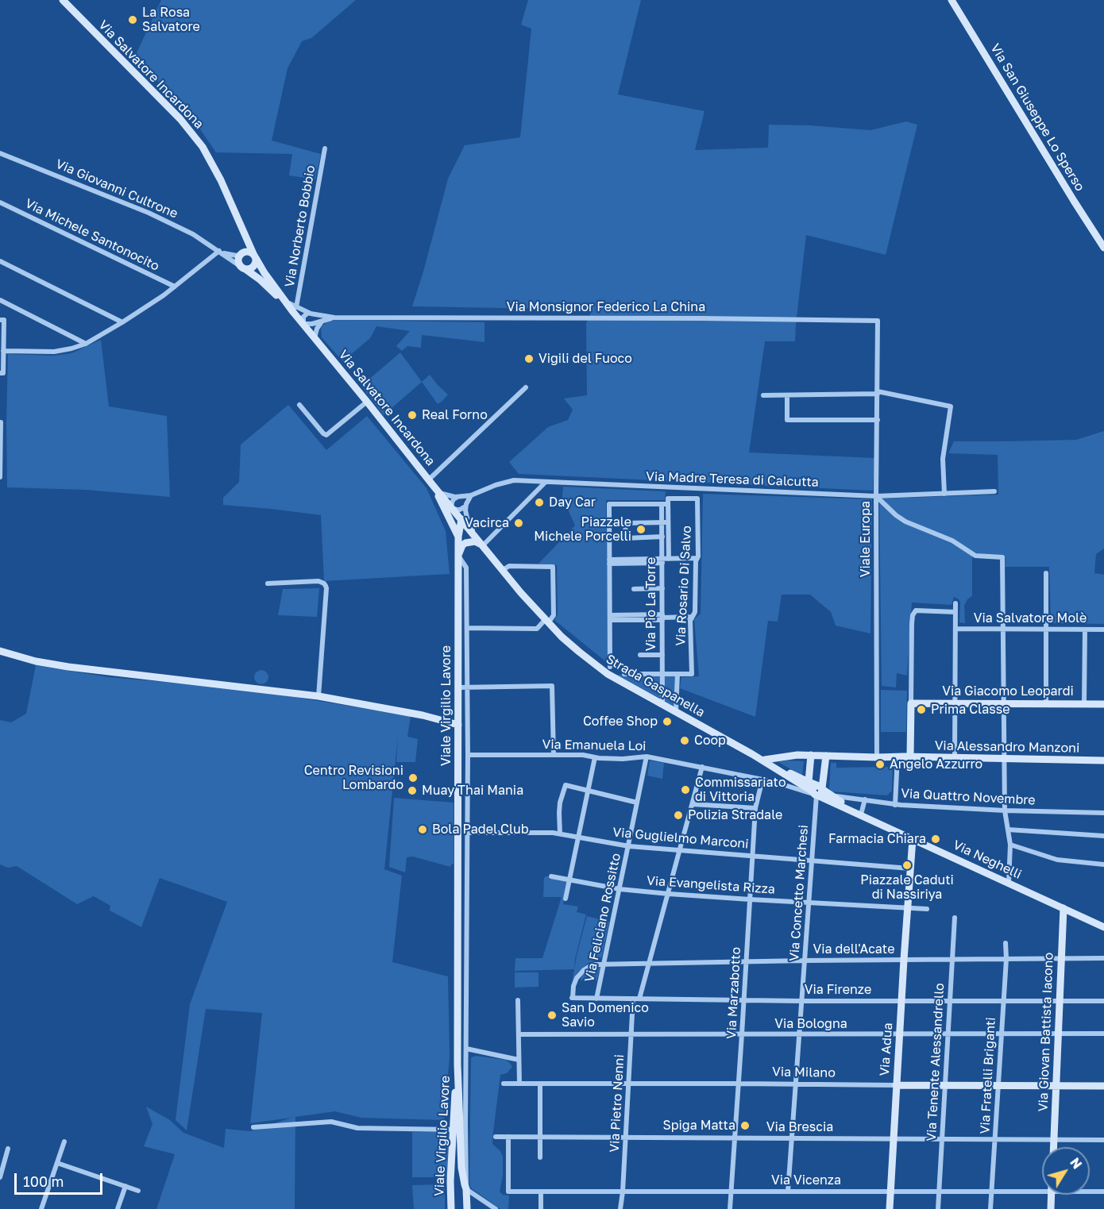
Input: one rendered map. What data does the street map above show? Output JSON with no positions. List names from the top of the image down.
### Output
{
  "streets": {
    "street": [
      "Via Salvatore Incardona",
      "Via San Giuseppe Lo Sperso",
      "Via Giovanni Cultrone",
      "Via Norberto Bobbio",
      "Via Michele Santonocito",
      "Via Monsignor Federico La China",
      "Via Madre Teresa di Calcutta",
      "Viale Europa",
      "Via Rosario Di Salvo",
      "Via Pio La Torre",
      "Via Salvatore Molè",
      "Strada Gaspanella",
      "Via Giacomo Leopardi",
      "Viale Virgilio Lavore",
      "Via Emanuela Loi",
      "Via Alessandro Manzoni",
      "Via Quattro Novembre",
      "Via Guglielmo Marconi",
      "Via Neghelli",
      "Via Evangelista Rizza",
      "Via Concetto Marchesi",
      "Via Feliciano Rossitto",
      "Via dell'Acate",
      "Via Firenze",
      "Via Marzabotto",
      "Via Bologna",
      "Via Giovan Battista Iacono",
      "Via Adua",
      "Via Tenente Alessandrello",
      "Via Milano",
      "Via Fratelli Briganti",
      "Via Pietro Nenni",
      "Via Brescia",
      "Via Vicenza"
    ]
  },
  "crossings": [
    ["Via Salvatore Incardona", "Via Norberto Bobbio"],
    ["Via Salvatore Incardona", "Via Madre Teresa di Calcutta"],
    ["Via Salvatore Incardona", "Strada Gaspanella"],
    ["Via Salvatore Incardona", "Viale Virgilio Lavore"],
    ["Via Monsignor Federico La China", "Viale Europa"],
    ["Via Madre Teresa di Calcutta", "Viale Europa"],
    ["Viale Europa", "Via Alessandro Manzoni"],
    ["Via Pio La Torre", "Strada Gaspanella"],
    ["Strada Gaspanella", "Viale Virgilio Lavore"],
    ["Strada Gaspanella", "Via Emanuela Loi"],
    ["Strada Gaspanella", "Via Alessandro Manzoni"],
    ["Strada Gaspanella", "Via Concetto Marchesi"],
    ["Via Emanuela Loi", "Via Concetto Marchesi"],
    ["Via Emanuela Loi", "Via Feliciano Rossitto"],
    ["Via Emanuela Loi", "Via Marzabotto"],
    ["Via Guglielmo Marconi", "Via Concetto Marchesi"],
    ["Via Guglielmo Marconi", "Via Feliciano Rossitto"],
    ["Via Guglielmo Marconi", "Via Marzabotto"],
    ["Via Guglielmo Marconi", "Via Adua"],
    ["Via Neghelli", "Via Giovan Battista Iacono"],
    ["Via Neghelli", "Via Adua"],
    ["Via Evangelista Rizza", "Via Concetto Marchesi"],
    ["Via Evangelista Rizza", "Via Feliciano Rossitto"],
    ["Via Evangelista Rizza", "Via Marzabotto"],
    ["Via Evangelista Rizza", "Via Adua"],
    ["Via Concetto Marchesi", "Via dell'Acate"],
    ["Via Concetto Marchesi", "Via Firenze"],
    ["Via Concetto Marchesi", "Via Bologna"],
    ["Via Concetto Marchesi", "Via Milano"],
    ["Via Concetto Marchesi", "Via Brescia"],
    ["Via Concetto Marchesi", "Via Vicenza"],
    ["Via Feliciano Rossitto", "Via dell'Acate"],
    ["Via Feliciano Rossitto", "Via Firenze"],
    ["Via dell'Acate", "Via Firenze"],
    ["Via dell'Acate", "Via Marzabotto"],
    ["Via dell'Acate", "Via Giovan Battista Iacono"],
    ["Via dell'Acate", "Via Adua"],
    ["Via dell'Acate", "Via Tenente Alessandrello"],
    ["Via dell'Acate", "Via Fratelli Briganti"],
    ["Via Firenze", "Via Marzabotto"],
    ["Via Firenze", "Via Giovan Battista Iacono"],
    ["Via Firenze", "Via Adua"],
    ["Via Firenze", "Via Tenente Alessandrello"],
    ["Via Firenze", "Via Fratelli Briganti"],
    ["Via Firenze", "Via Pietro Nenni"],
    ["Via Marzabotto", "Via Bologna"],
    ["Via Marzabotto", "Via Milano"],
    ["Via Marzabotto", "Via Brescia"],
    ["Via Marzabotto", "Via Vicenza"],
    ["Via Bologna", "Via Giovan Battista Iacono"],
    ["Via Bologna", "Via Adua"],
    ["Via Bologna", "Via Tenente Alessandrello"],
    ["Via Bologna", "Via Fratelli Briganti"],
    ["Via Bologna", "Via Pietro Nenni"],
    ["Via Giovan Battista Iacono", "Via Milano"],
    ["Via Giovan Battista Iacono", "Via Brescia"],
    ["Via Adua", "Via Milano"],
    ["Via Adua", "Via Brescia"],
    ["Via Adua", "Via Vicenza"],
    ["Via Tenente Alessandrello", "Via Milano"],
    ["Via Tenente Alessandrello", "Via Brescia"],
    ["Via Tenente Alessandrello", "Via Vicenza"],
    ["Via Milano", "Via Fratelli Briganti"],
    ["Via Milano", "Via Pietro Nenni"],
    ["Via Fratelli Briganti", "Via Brescia"],
    ["Via Fratelli Briganti", "Via Vicenza"],
    ["Via Pietro Nenni", "Via Brescia"],
    ["Via Pietro Nenni", "Via Vicenza"],
    ["Via Brescia", "Via Vicenza"]
  ],
  "places": [
    "La Rosa Salvatore",
    "Vigili del Fuoco",
    "Real Forno",
    "Day Car",
    "Vacirca",
    "Piazzale Michele Porcelli",
    "Prima Classe",
    "Coffee Shop",
    "Coop",
    "Angelo Azzurro",
    "Centro Revisioni Lombardo",
    "Commissariato di Vittoria",
    "Muay Thai Mania",
    "Polizia Stradale",
    "Bola Padel Club",
    "Farmacia Chiara",
    "Piazzale Caduti di Nassiriya",
    "San Domenico Savio",
    "Spiga Matta"
  ],
  "scale_bar": "100 m",
  "north": "top right"
}
